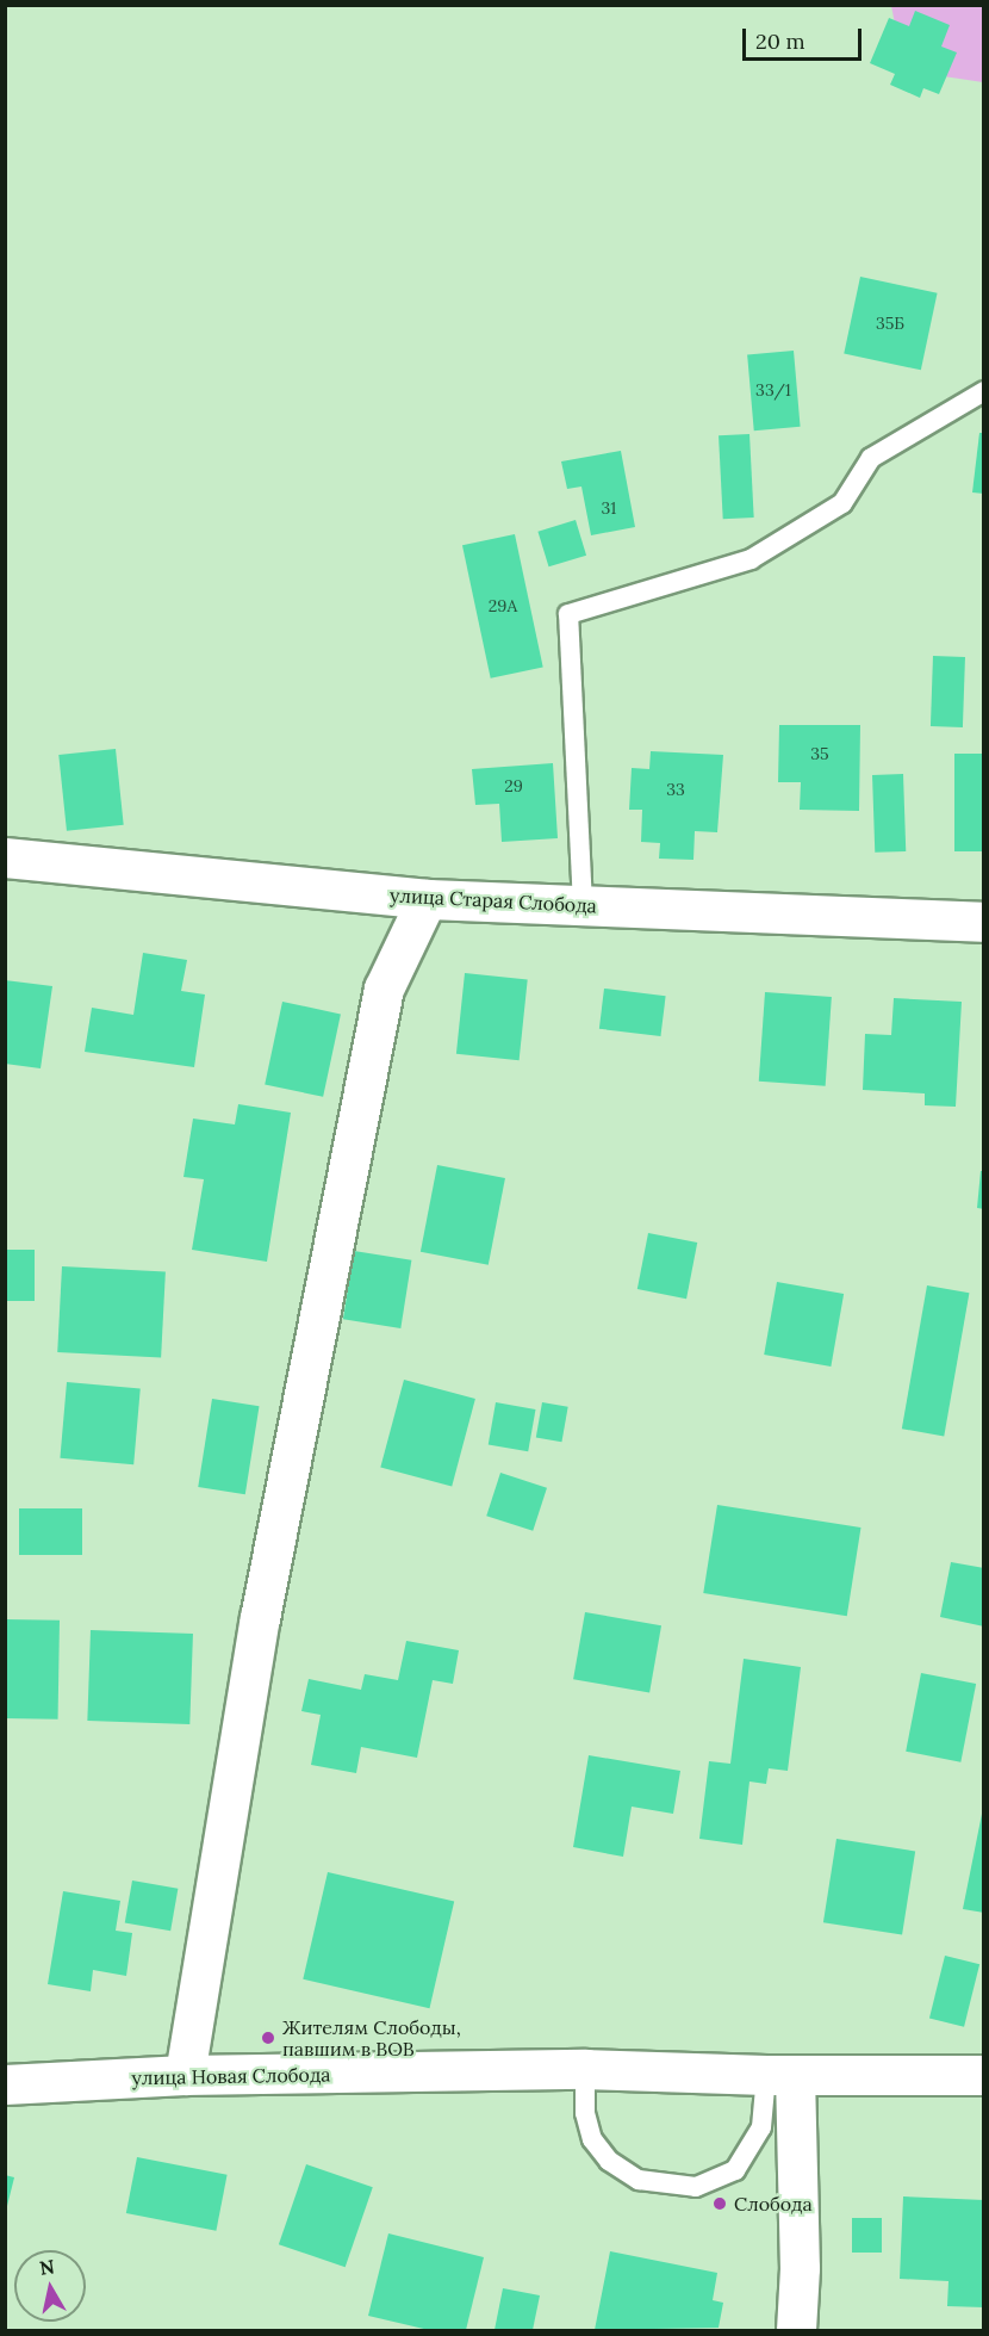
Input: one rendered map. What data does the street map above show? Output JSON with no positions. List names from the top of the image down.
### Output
{
  "streets": {
    "street": ["улица Старая Слобода", "улица Новая Слобода"]
  },
  "places": ["Жителям Слободы, павшим в ВОВ", "Слобода"],
  "house_numbers": [
    "35Б",
    "33/1",
    "31",
    "29A",
    "35",
    "29",
    "33"
  ],
  "scale_bar": "20 m",
  "north": "top"
}
